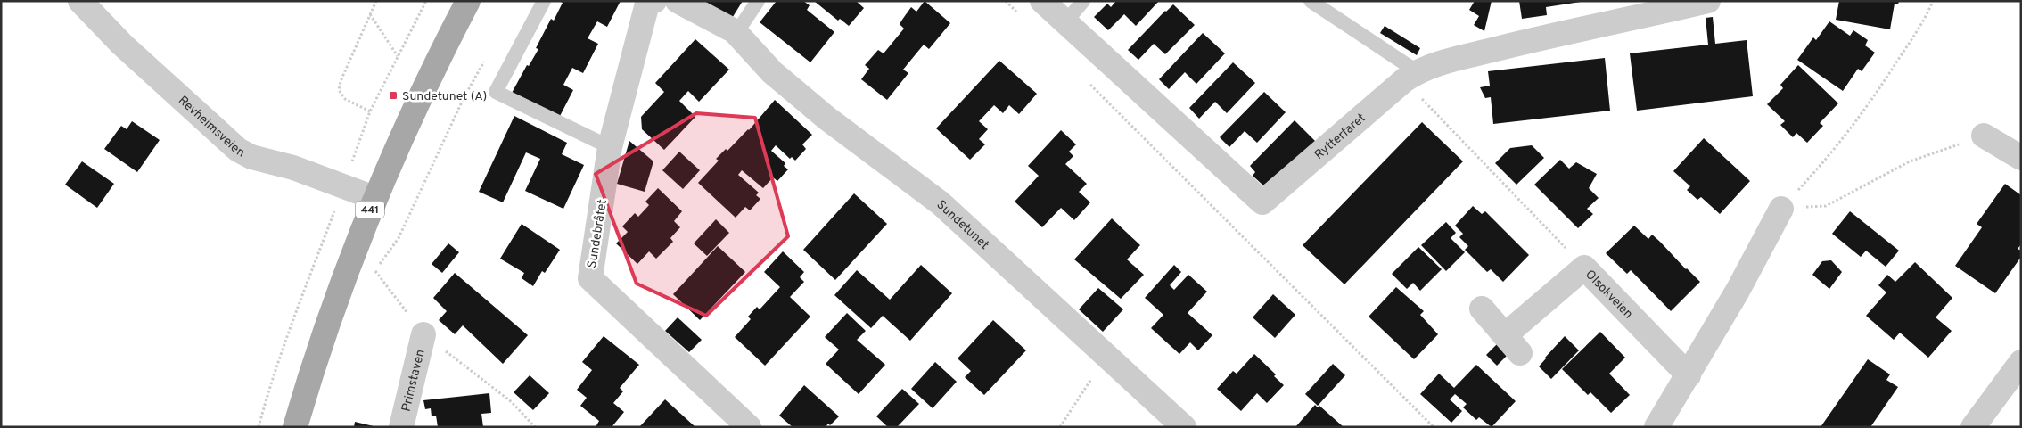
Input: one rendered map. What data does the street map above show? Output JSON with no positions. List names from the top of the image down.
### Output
{
  "streets": {
    "main road": ["441"],
    "street": [
      "Revheimsveien",
      "Rytterfaret",
      "Sundetunet",
      "Sundebråtet",
      "Olsokveien",
      "Primstaven"
    ]
  },
  "crossings": [
    ["Revheimsveien", "441"]
  ],
  "places": {
    "transit": ["Sundetunet (A)"]
  }
}
